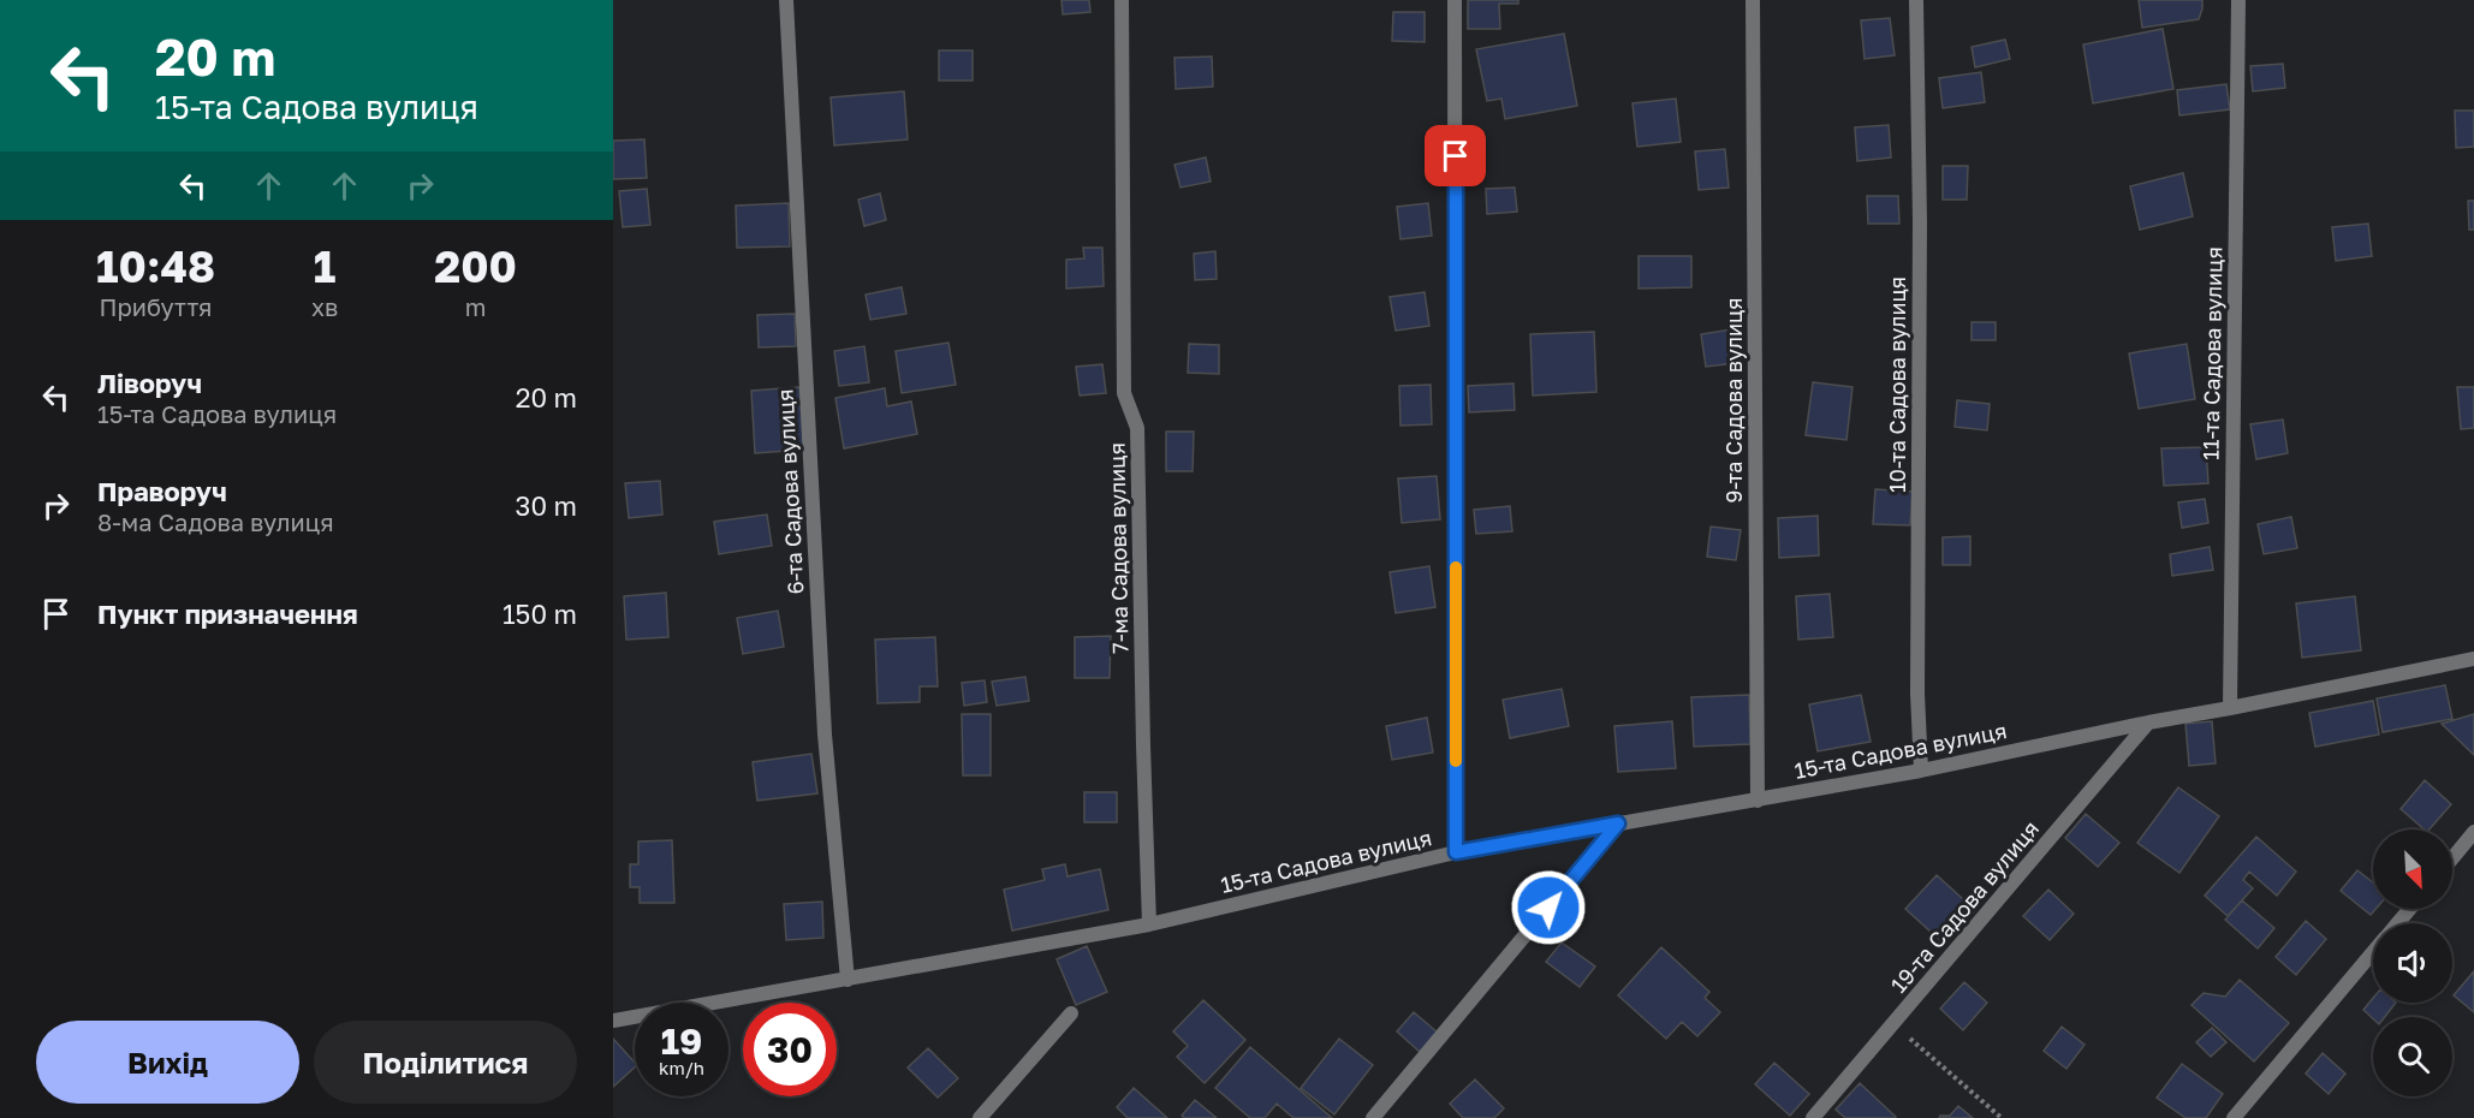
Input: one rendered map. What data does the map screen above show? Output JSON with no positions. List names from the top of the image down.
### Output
{
  "streets": {
    "street": [
      "11-та Садова вулиця",
      "10-та Садова вулиця",
      "9-та Садова вулиця",
      "6-та Садова вулиця",
      "7-ма Садова вулиця",
      "15-та Садова вулиця",
      "19-та Садова вулиця"
    ]
  },
  "crossings": [
    ["11-та Садова вулиця", "15-та Садова вулиця"],
    ["10-та Садова вулиця", "15-та Садова вулиця"],
    ["9-та Садова вулиця", "15-та Садова вулиця"],
    ["6-та Садова вулиця", "15-та Садова вулиця"],
    ["7-ма Садова вулиця", "15-та Садова вулиця"],
    ["15-та Садова вулиця", "19-та Садова вулиця"]
  ],
  "north": "bottom right",
  "page": {
    "turn": ["20 m", "15-та Садова вулиця"],
    "eta": [
      "10:48",
      "Прибуття",
      "1",
      "хв",
      "200",
      "m"
    ],
    "list": [
      {
        "name": "Ліворуч",
        "note": "15-та Садова вулиця",
        "value": "20 m"
      },
      {
        "name": "Праворуч",
        "note": "8-ма Садова вулиця",
        "value": "30 m"
      },
      {
        "name": "Пункт призначення",
        "value": "150 m"
      }
    ],
    "speed": "19 km/h",
    "limit": "30",
    "buttons": ["Вихід", "Поділитися"]
  }
}
